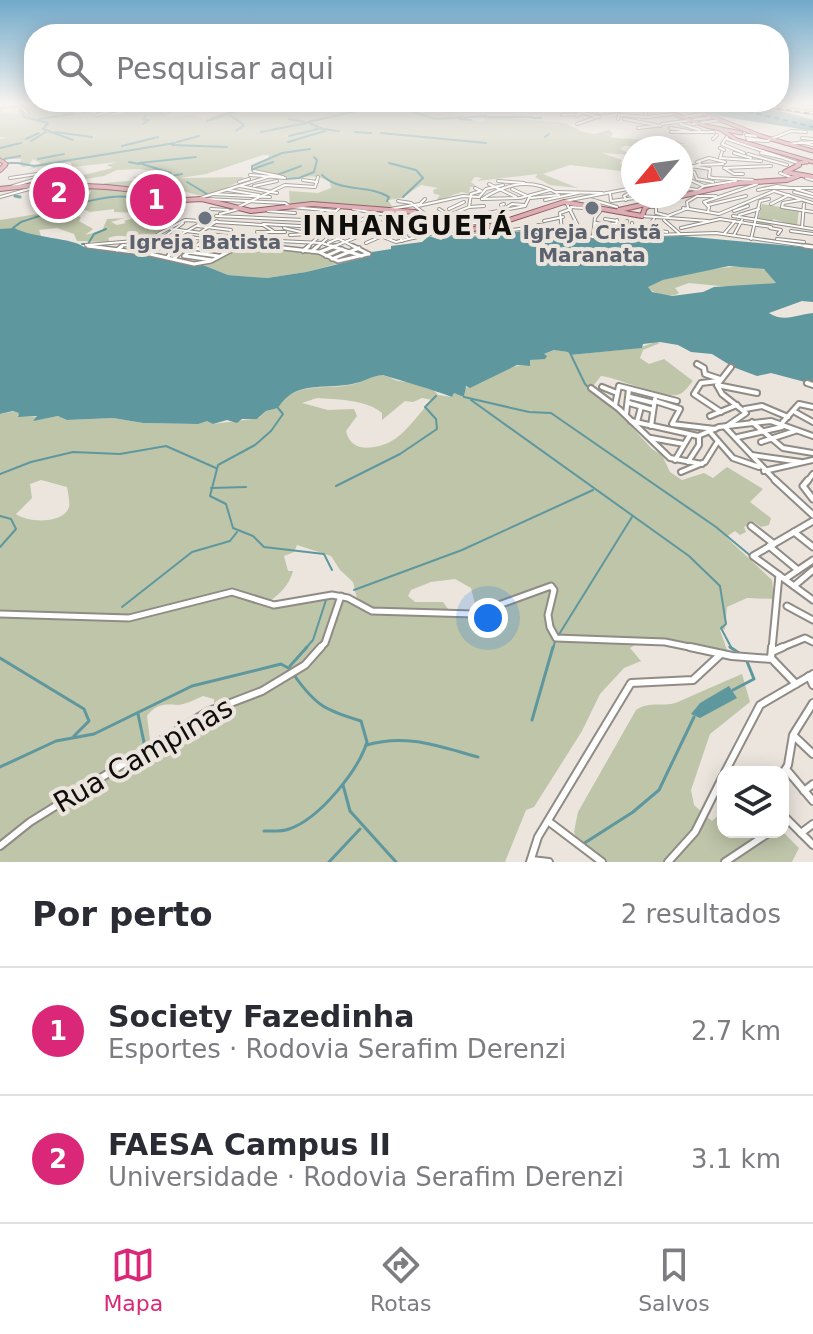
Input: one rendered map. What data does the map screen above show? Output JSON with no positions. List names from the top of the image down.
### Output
{
  "streets": {
    "street": ["Rua Campinas"]
  },
  "districts": ["INHANGUETÁ"],
  "places": ["Igreja Cristã Maranata", "Igreja Batista"],
  "north": "bottom left",
  "page": {
    "search": "Pesquisar aqui",
    "pins": ["2", "1"],
    "heading": ["Por perto", "2 resultados"],
    "list": [
      {
        "mark": "1",
        "name": "Society Fazedinha",
        "note": "Esportes · Rodovia Serafim Derenzi",
        "value": "2.7 km"
      },
      {
        "mark": "2",
        "name": "FAESA Campus II",
        "note": "Universidade · Rodovia Serafim Derenzi",
        "value": "3.1 km"
      }
    ],
    "nav": ["Mapa", "Rotas", "Salvos"]
  }
}
